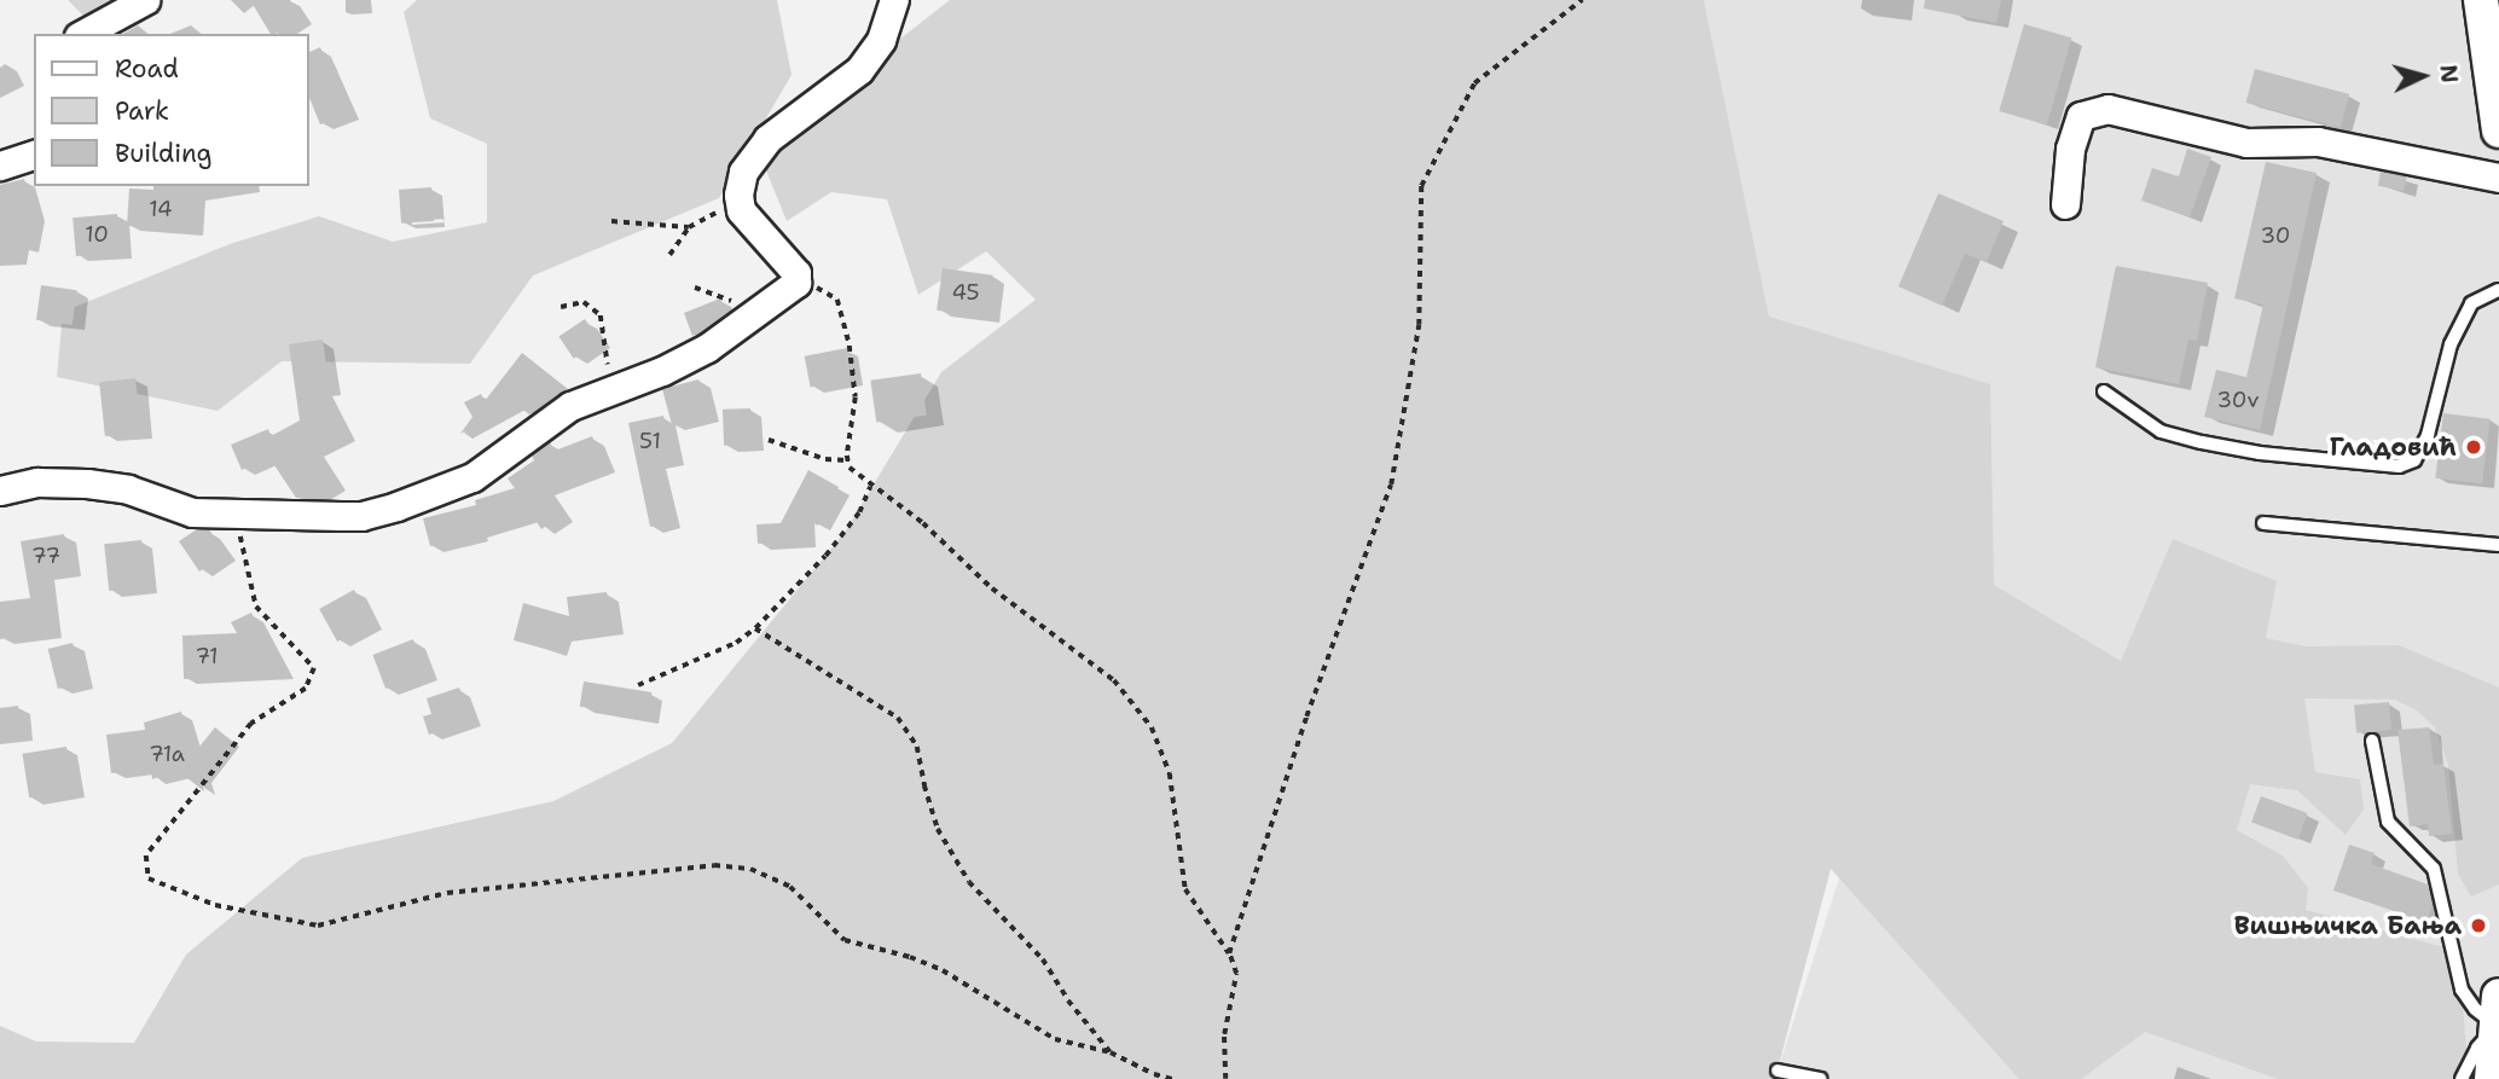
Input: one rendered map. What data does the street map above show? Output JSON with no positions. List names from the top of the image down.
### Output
{
  "places": ["Гладовић", "Вишњичка Бања"],
  "house_numbers": [
    "14",
    "10",
    "30",
    "45",
    "30v",
    "51",
    "77",
    "71",
    "71a"
  ],
  "legend": ["Road", "Park", "Building"],
  "north": "right"
}
